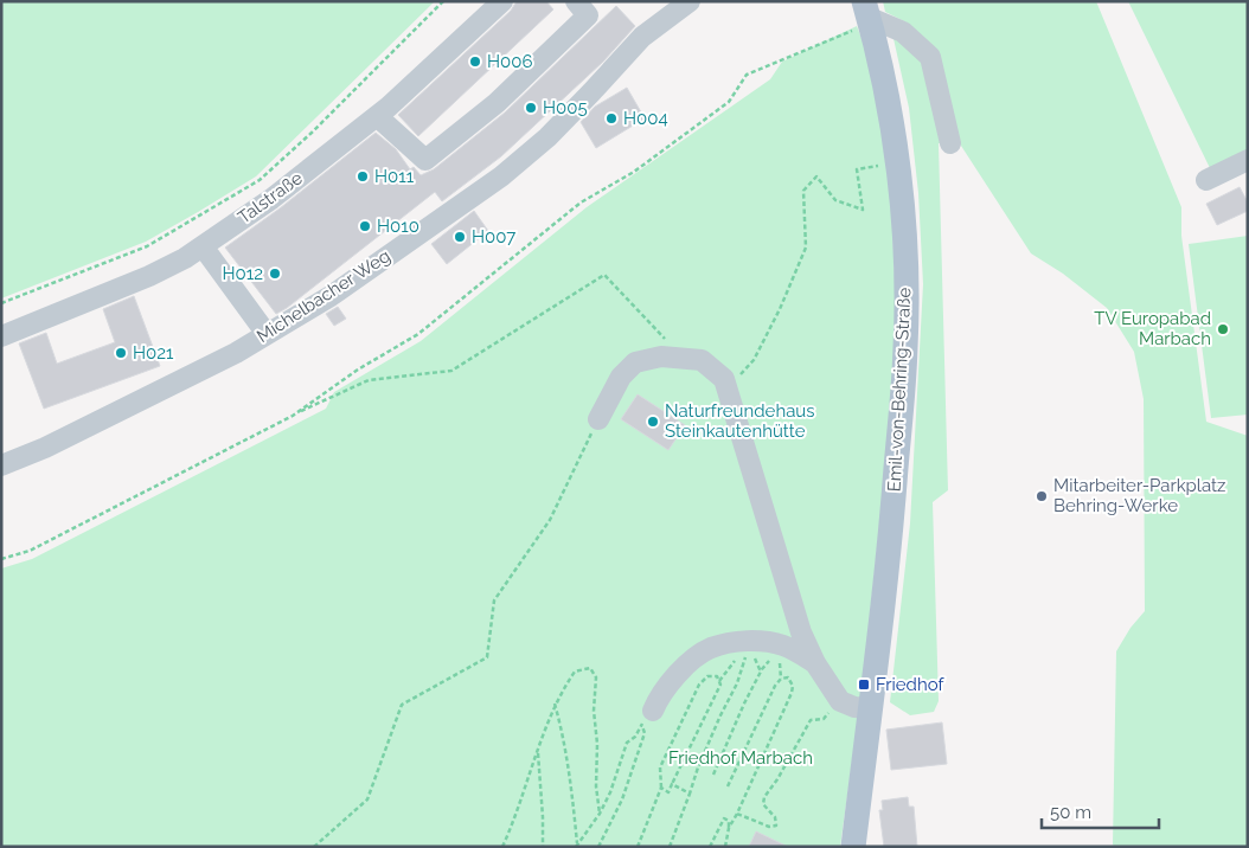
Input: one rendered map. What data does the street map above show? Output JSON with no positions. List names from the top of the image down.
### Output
{
  "streets": {
    "main road": ["Emil-von-Behring-Straße"],
    "lane": ["Talstraße", "Michelbacher Weg"]
  },
  "parks": ["Friedhof Marbach"],
  "places": {
    "other": [
      "H006",
      "H005",
      "H004",
      "H011",
      "H010",
      "H007",
      "H012",
      "TV Europabad Marbach",
      "H021",
      "Naturfreundehaus Steinkautenhütte",
      "Mitarbeiter-Parkplatz Behring-Werke"
    ],
    "transit": ["Friedhof"]
  },
  "scale_bar": "50 m"
}
